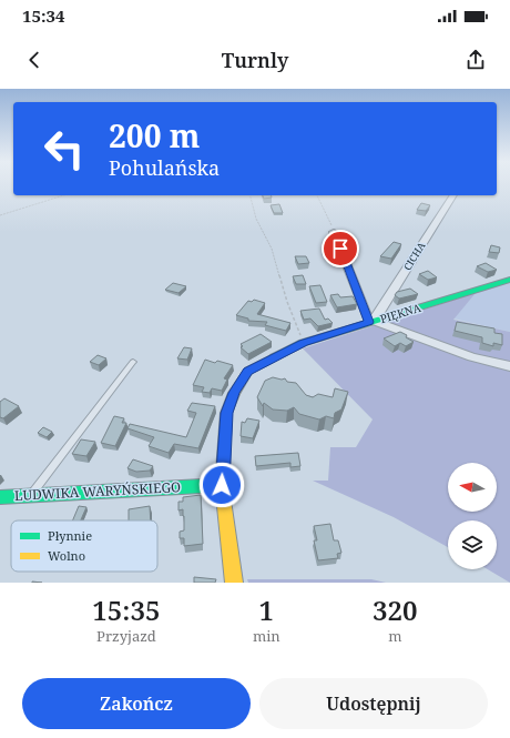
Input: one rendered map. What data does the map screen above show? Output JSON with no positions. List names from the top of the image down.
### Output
{
  "streets": {
    "street": ["CICHA", "PIĘKNA", "LUDWIKA WARYŃSKIEGO"]
  },
  "crossings": [
    ["CICHA", "PIĘKNA"],
    ["PIĘKNA", "LUDWIKA WARYŃSKIEGO"]
  ],
  "legend": ["Płynnie", "Wolno"],
  "north": "left",
  "page": {
    "status": "15:34",
    "header": "Turnly",
    "turn": ["200 m", "Pohulańska"],
    "eta": [
      "15:35",
      "Przyjazd",
      "1",
      "min",
      "320",
      "m"
    ],
    "buttons": ["Zakończ", "Udostępnij"]
  }
}
